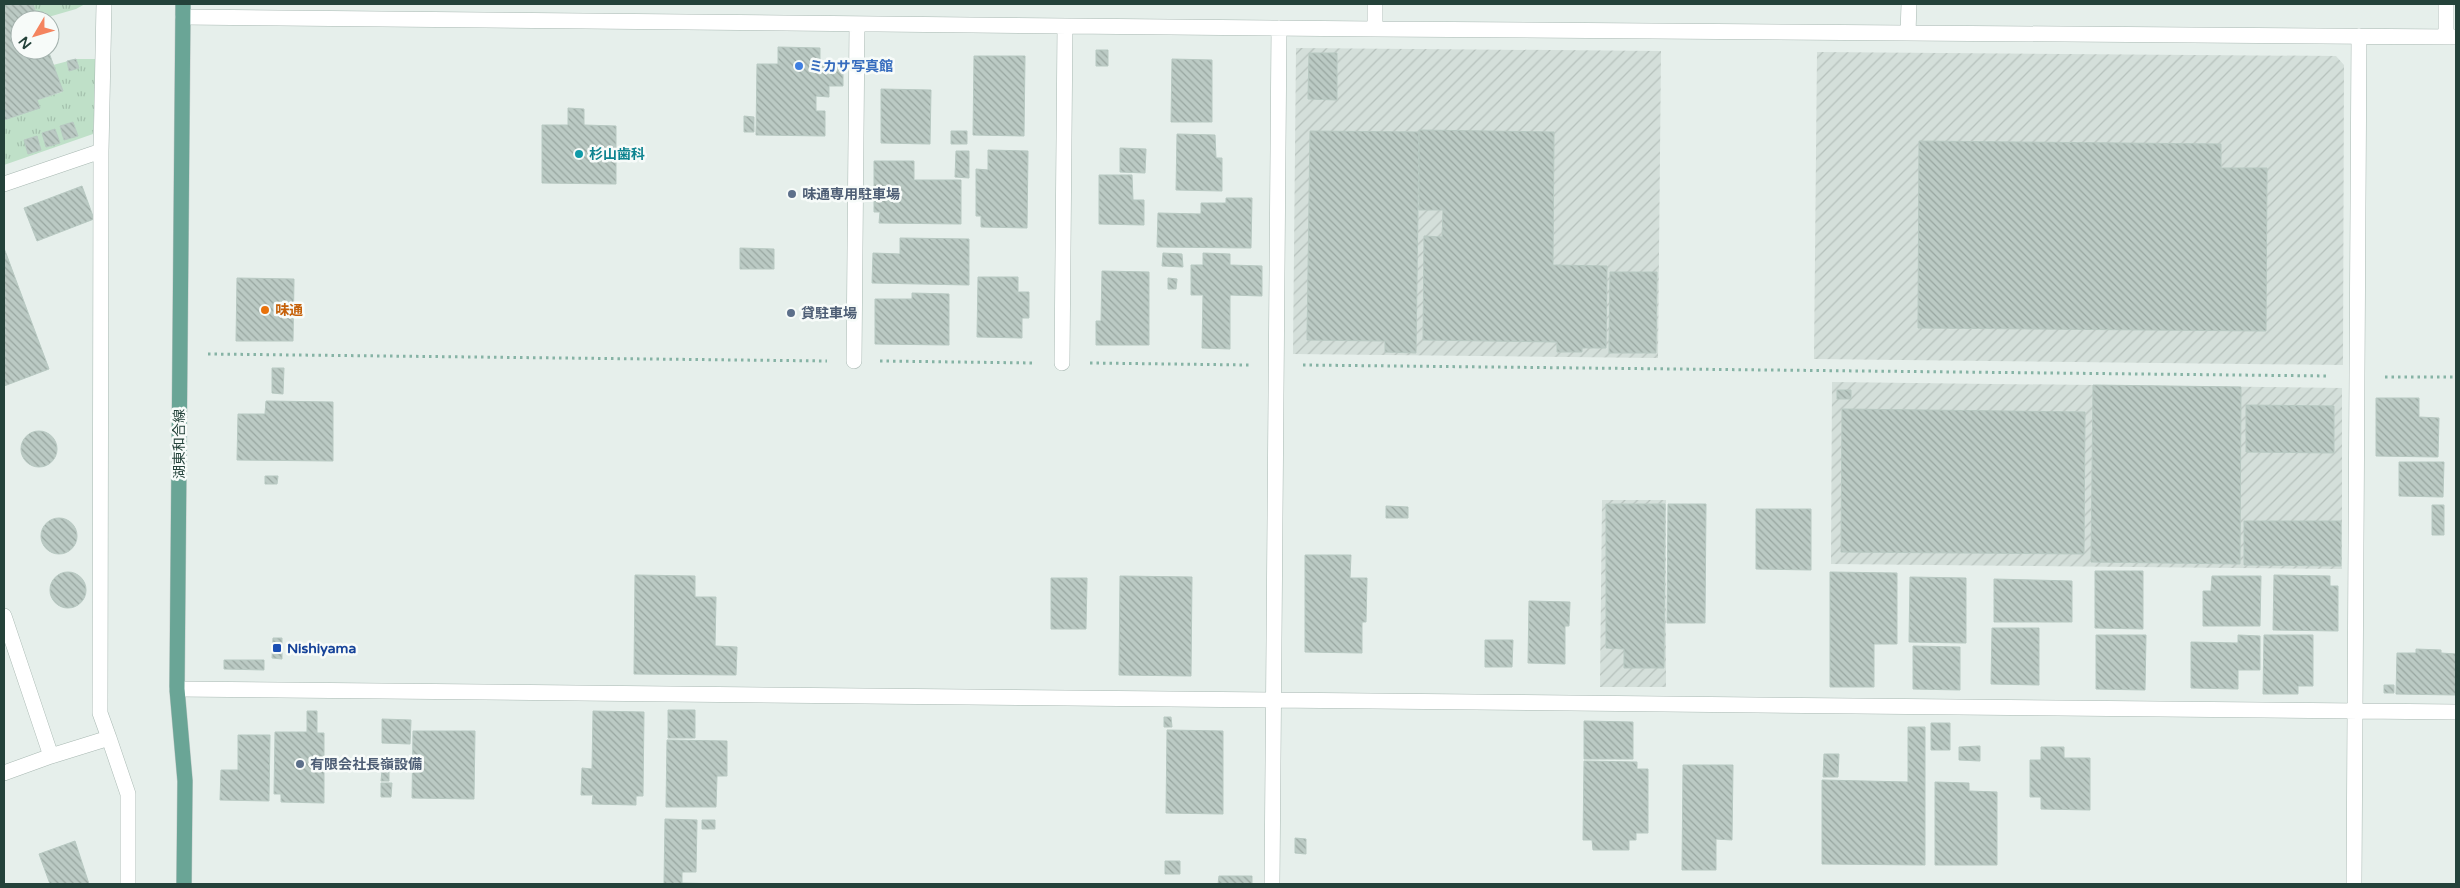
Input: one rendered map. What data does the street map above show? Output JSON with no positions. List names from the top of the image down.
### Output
{
  "streets": {
    "main road": ["湖東和合線"]
  },
  "places": {
    "other": [
      "ミカサ写真館",
      "杉山歯科",
      "味通専用駐車場",
      "味通",
      "貸駐車場",
      "有限会社長嶺設備"
    ],
    "transit": ["Nishiyama"]
  },
  "north": "bottom left"
}
